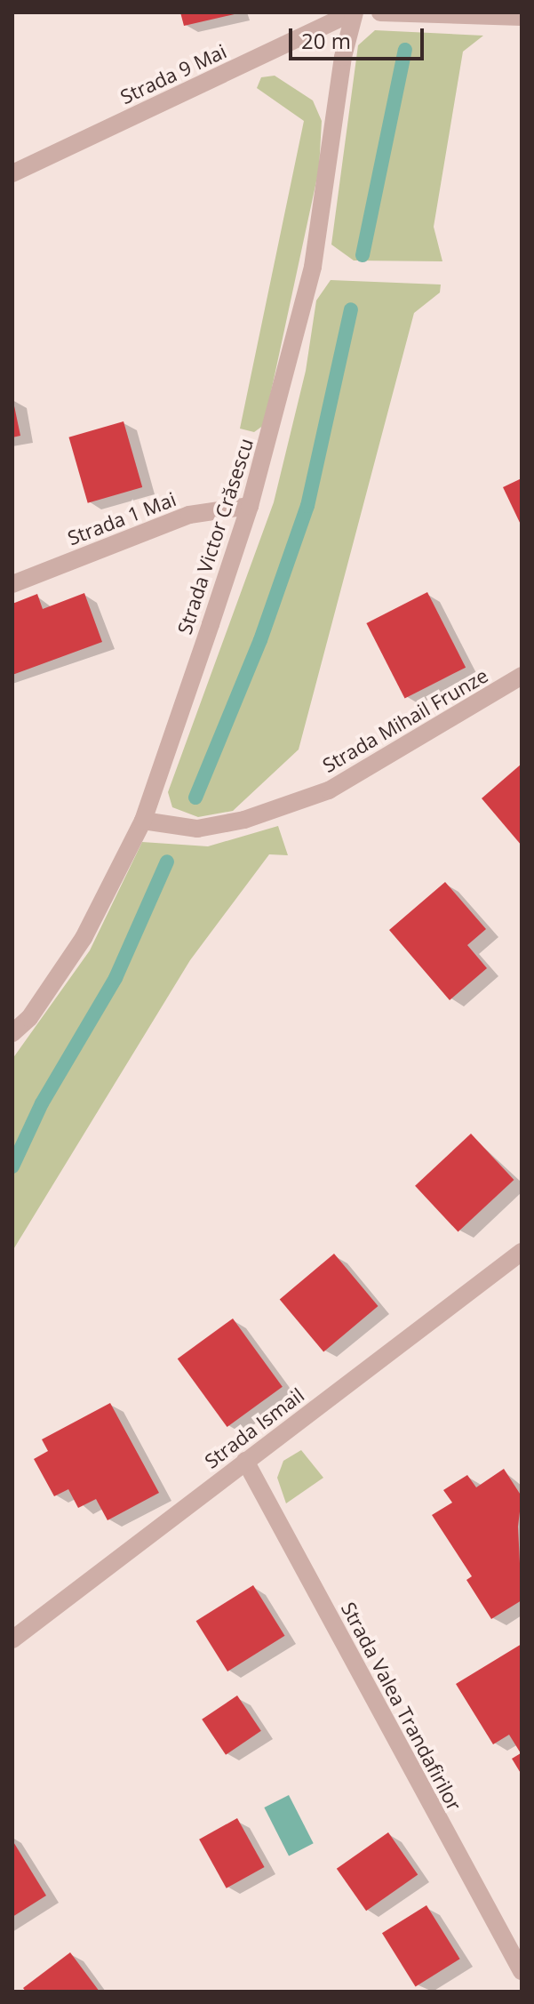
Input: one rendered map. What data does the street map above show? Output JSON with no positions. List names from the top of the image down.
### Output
{
  "streets": {
    "street": [
      "Strada 9 Mai",
      "Strada 1 Mai",
      "Strada Victor Crăsescu",
      "Strada Mihail Frunze",
      "Strada Ismail",
      "Strada Valea Trandafirilor"
    ]
  },
  "crossings": [
    ["Strada 9 Mai", "Strada Victor Crăsescu"],
    ["Strada 1 Mai", "Strada Victor Crăsescu"],
    ["Strada Victor Crăsescu", "Strada Mihail Frunze"],
    ["Strada Ismail", "Strada Valea Trandafirilor"]
  ],
  "scale_bar": "20 m"
}
